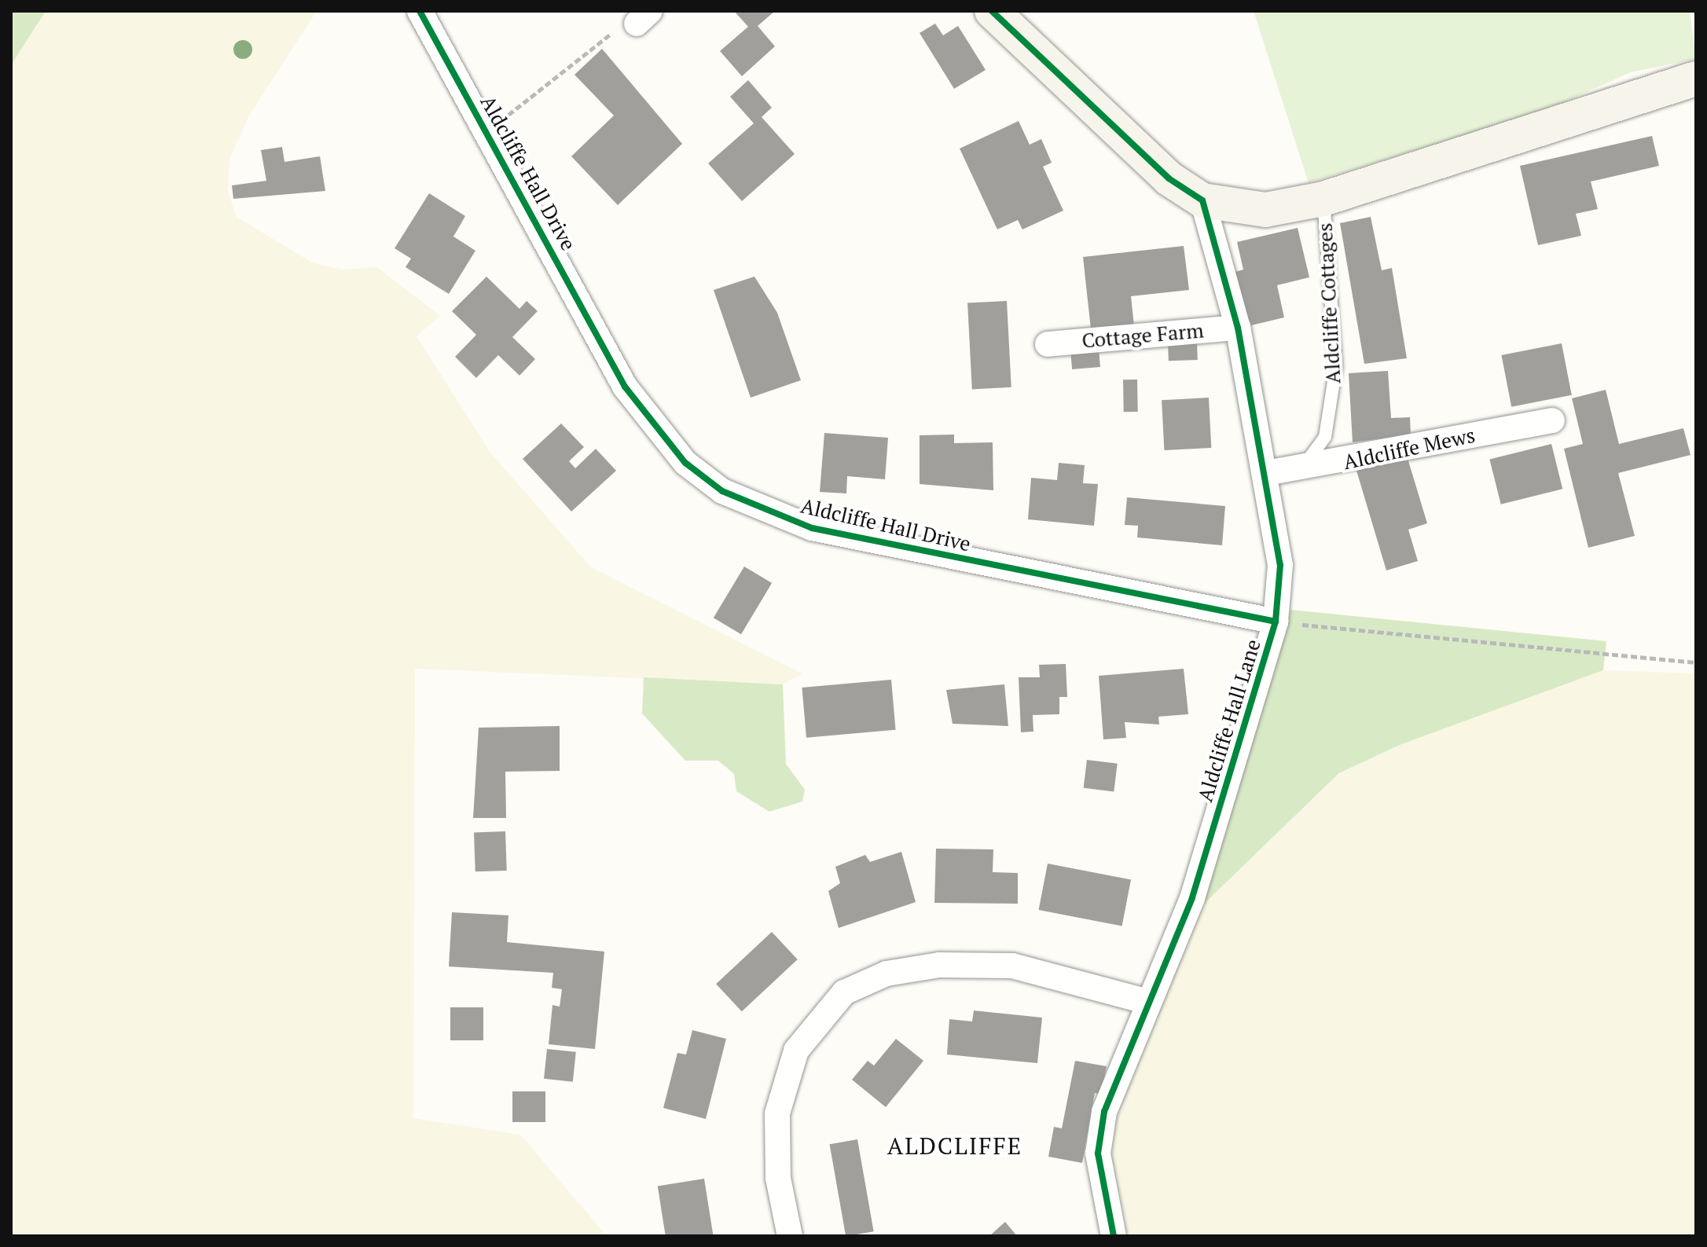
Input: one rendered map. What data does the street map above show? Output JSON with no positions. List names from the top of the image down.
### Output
{
  "streets": {
    "street": [
      "Aldcliffe Hall Drive",
      "Cottage Farm",
      "Aldcliffe Mews",
      "Aldcliffe Hall Lane"
    ],
    "lane": ["Aldcliffe Cottages"]
  },
  "crossings": [
    ["Aldcliffe Hall Drive", "Aldcliffe Hall Lane"],
    ["Aldcliffe Cottages", "Aldcliffe Mews"],
    ["Cottage Farm", "Aldcliffe Hall Lane"],
    ["Aldcliffe Mews", "Aldcliffe Hall Lane"]
  ],
  "districts": ["ALDCLIFFE"]
}
